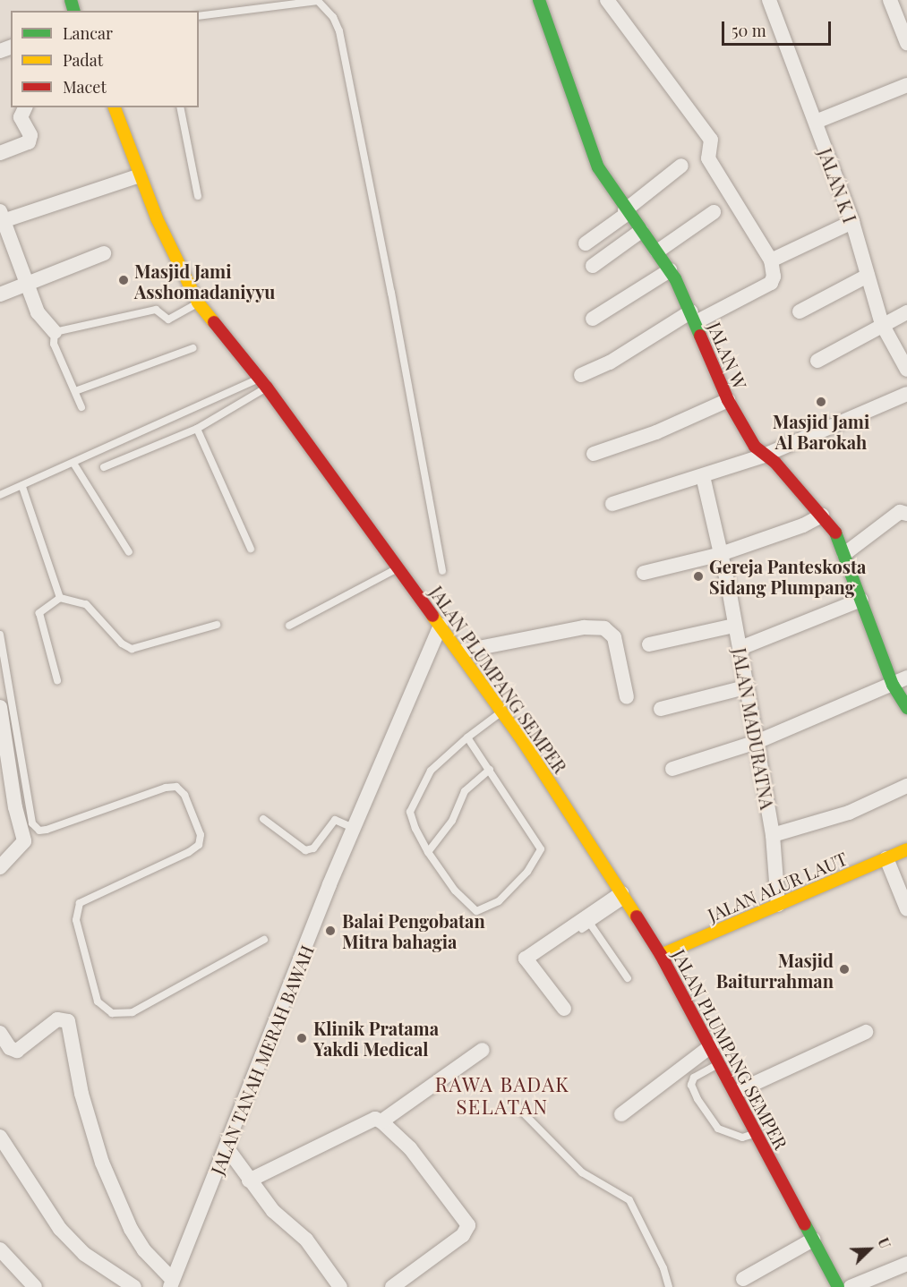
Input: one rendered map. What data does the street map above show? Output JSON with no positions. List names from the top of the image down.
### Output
{
  "streets": {
    "main road": ["JALAN W", "JALAN PLUMPANG SEMPER", "JALAN ALUR LAUT"],
    "street": ["JALAN K I", "JALAN MADURATNA", "JALAN TANAH MERAH BAWAH"]
  },
  "crossings": [
    ["JALAN PLUMPANG SEMPER", "JALAN ALUR LAUT"],
    ["JALAN PLUMPANG SEMPER", "JALAN TANAH MERAH BAWAH"],
    ["JALAN MADURATNA", "JALAN ALUR LAUT"]
  ],
  "districts": ["RAWA BADAK SELATAN"],
  "places": [
    "Masjid Jami Asshomadaniyyu",
    "Masjid Jami Al Barokah",
    "Gereja Panteskosta Sidang Plumpang",
    "Balai Pengobatan Mitra bahagia",
    "Masjid Baiturrahman",
    "Klinik Pratama Yakdi Medical"
  ],
  "legend": ["Lancar", "Padat", "Macet"],
  "scale_bar": "50 m",
  "north": "top right"
}
